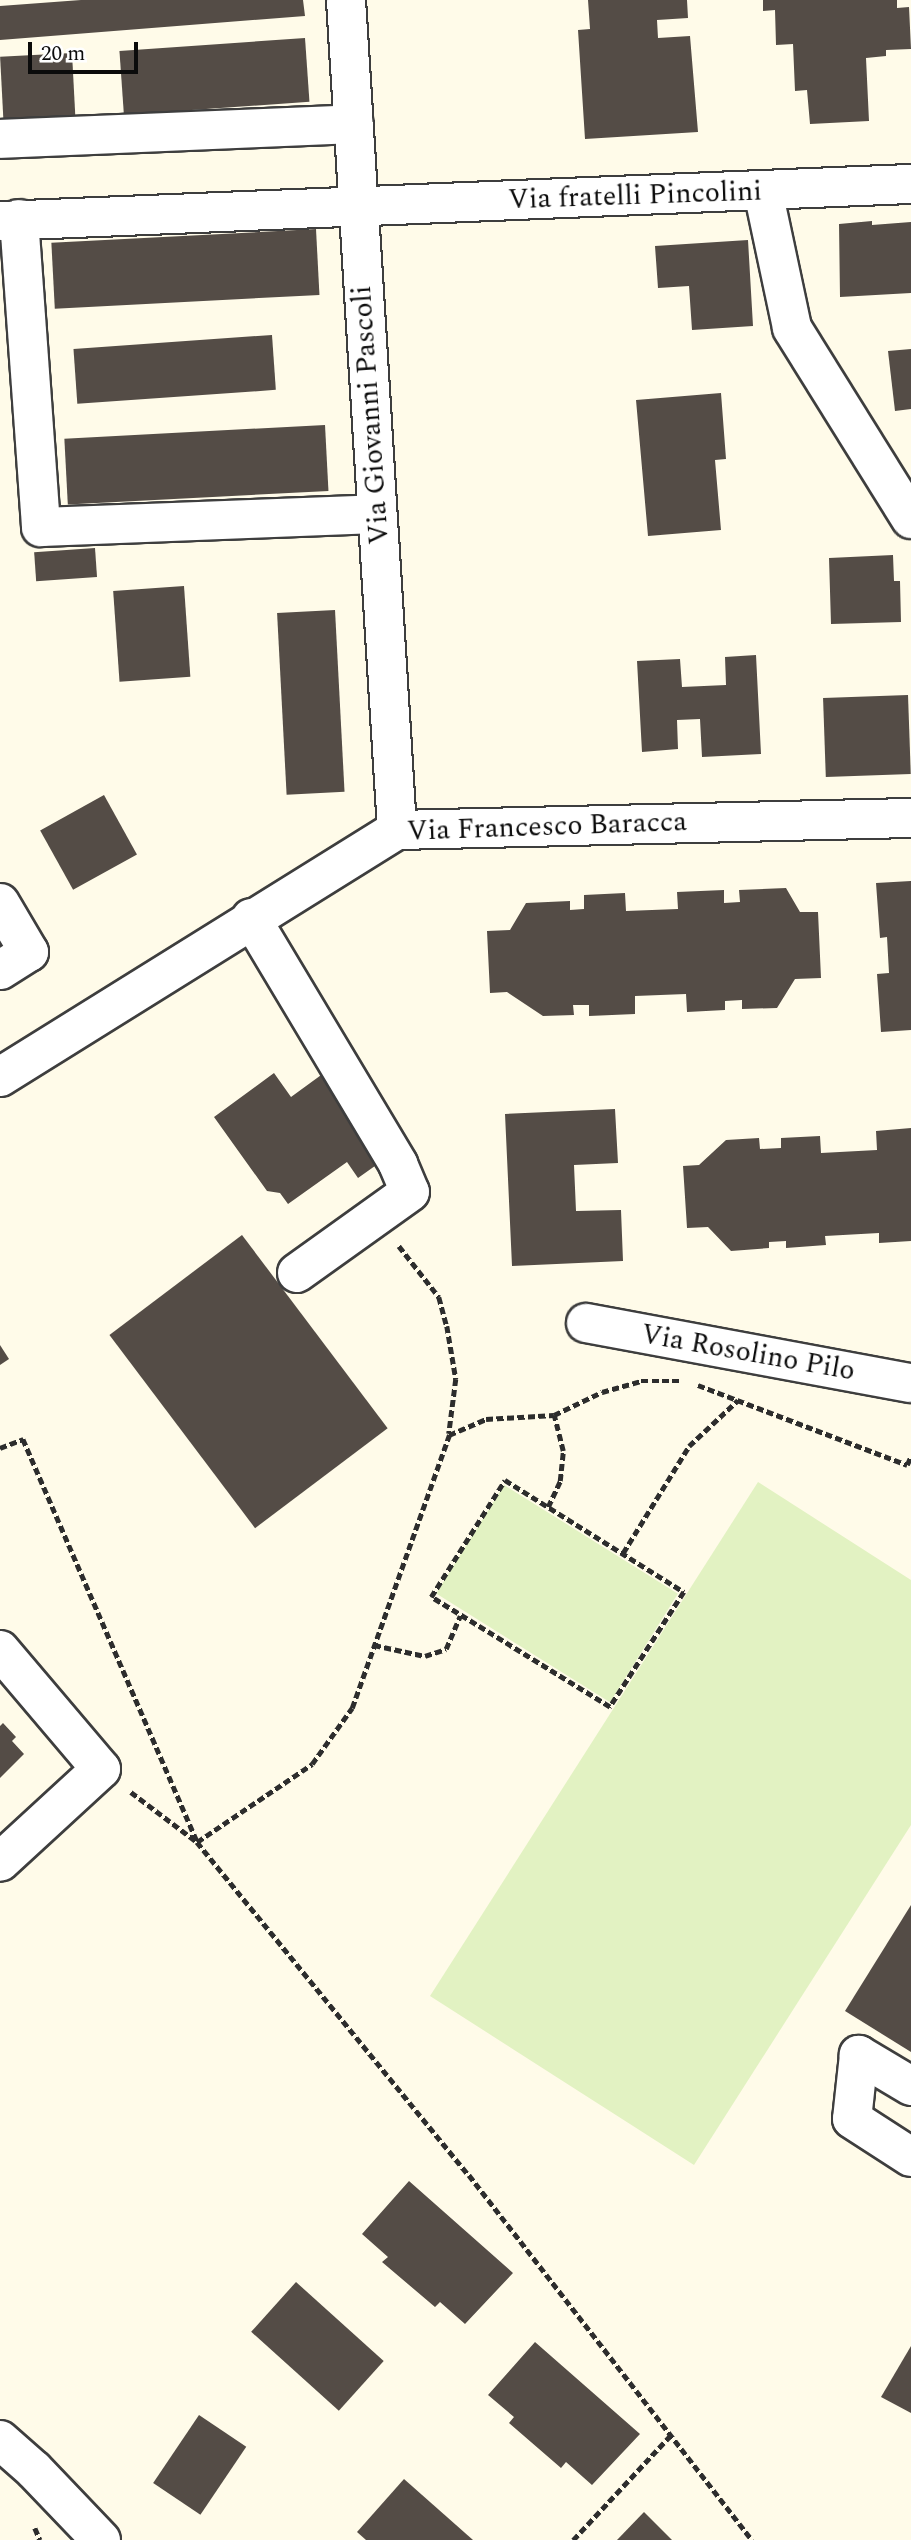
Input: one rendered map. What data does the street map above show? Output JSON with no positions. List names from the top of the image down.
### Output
{
  "streets": {
    "street": [
      "Via fratelli Pincolini",
      "Via Giovanni Pascoli",
      "Via Francesco Baracca",
      "Via Rosolino Pilo"
    ]
  },
  "crossings": [
    ["Via fratelli Pincolini", "Via Giovanni Pascoli"],
    ["Via Giovanni Pascoli", "Via Francesco Baracca"]
  ],
  "scale_bar": "20 m"
}
